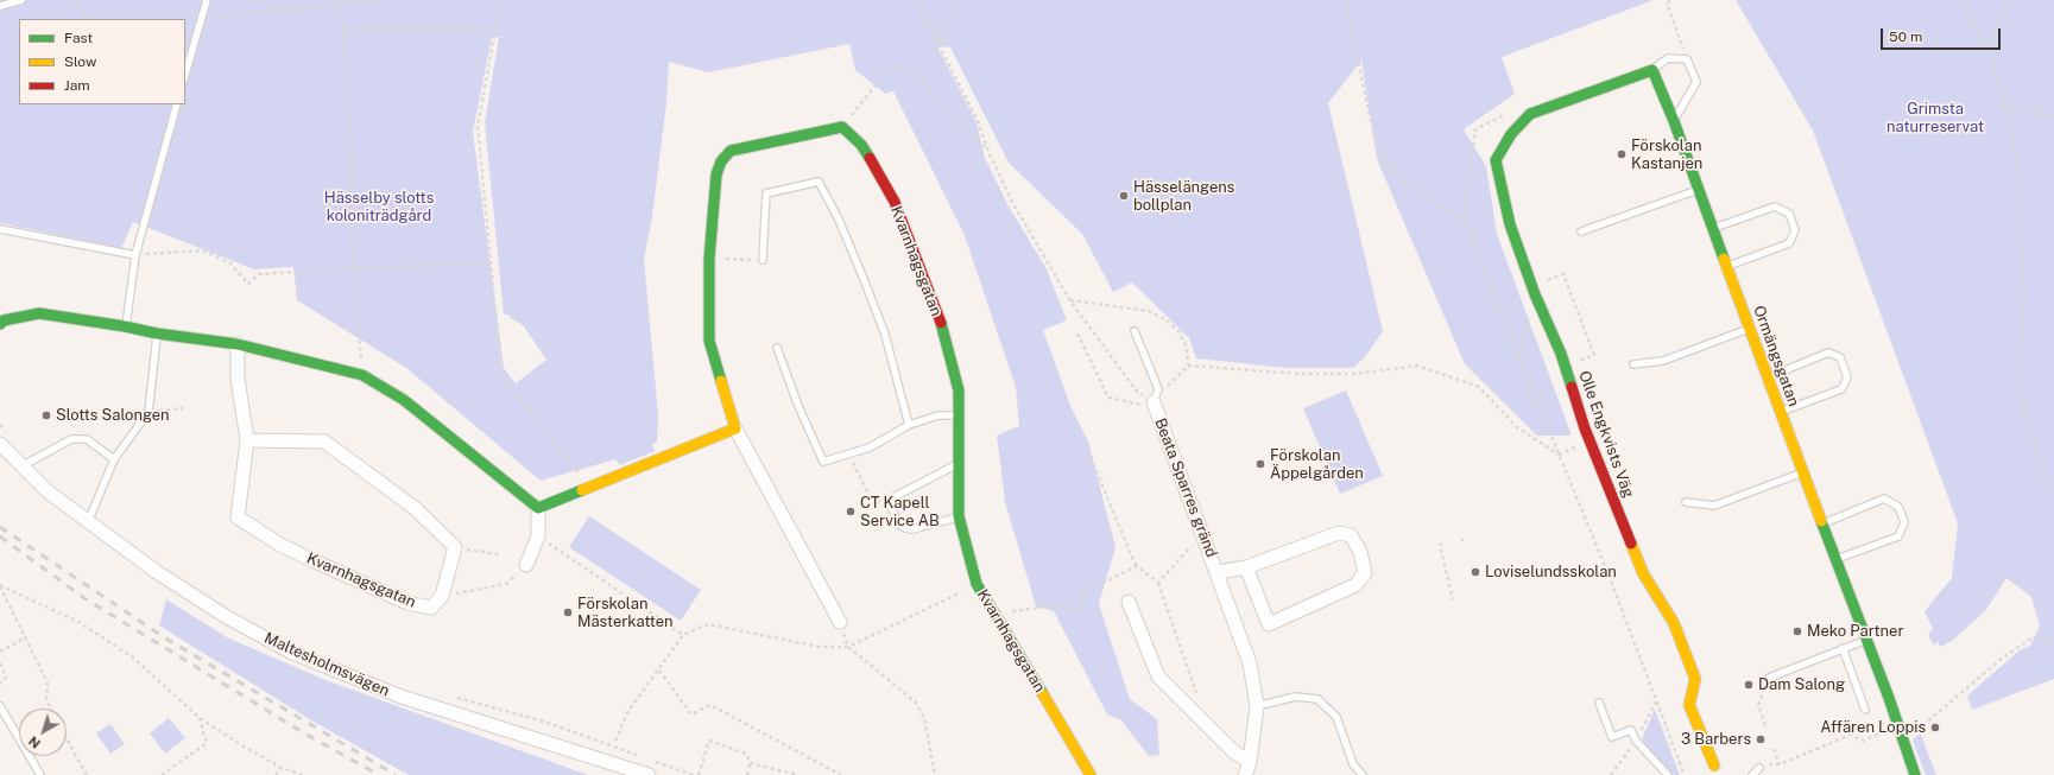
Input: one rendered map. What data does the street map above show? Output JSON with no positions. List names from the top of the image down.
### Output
{
  "streets": {
    "street": [
      "Kvarnhagsgatan",
      "Ormängsgatan",
      "Olle Engkvists Väg",
      "Beata Sparres gränd",
      "Maltesholmsvägen"
    ]
  },
  "crossings": [
    ["Ormängsgatan", "Olle Engkvists Väg"]
  ],
  "parks": ["Grimsta naturreservat", "Hässelby slotts koloniträdgård"],
  "places": [
    "Förskolan Kastanjen",
    "Hässelängens bollplan",
    "Slotts Salongen",
    "Förskolan Äppelgården",
    "CT Kapell Service AB",
    "Loviselundsskolan",
    "Förskolan Mästerkatten",
    "Meko Partner",
    "Dam Salong",
    "Affären Loppis",
    "3 Barbers"
  ],
  "legend": ["Fast", "Slow", "Jam"],
  "scale_bar": "50 m",
  "north": "bottom left"
}
